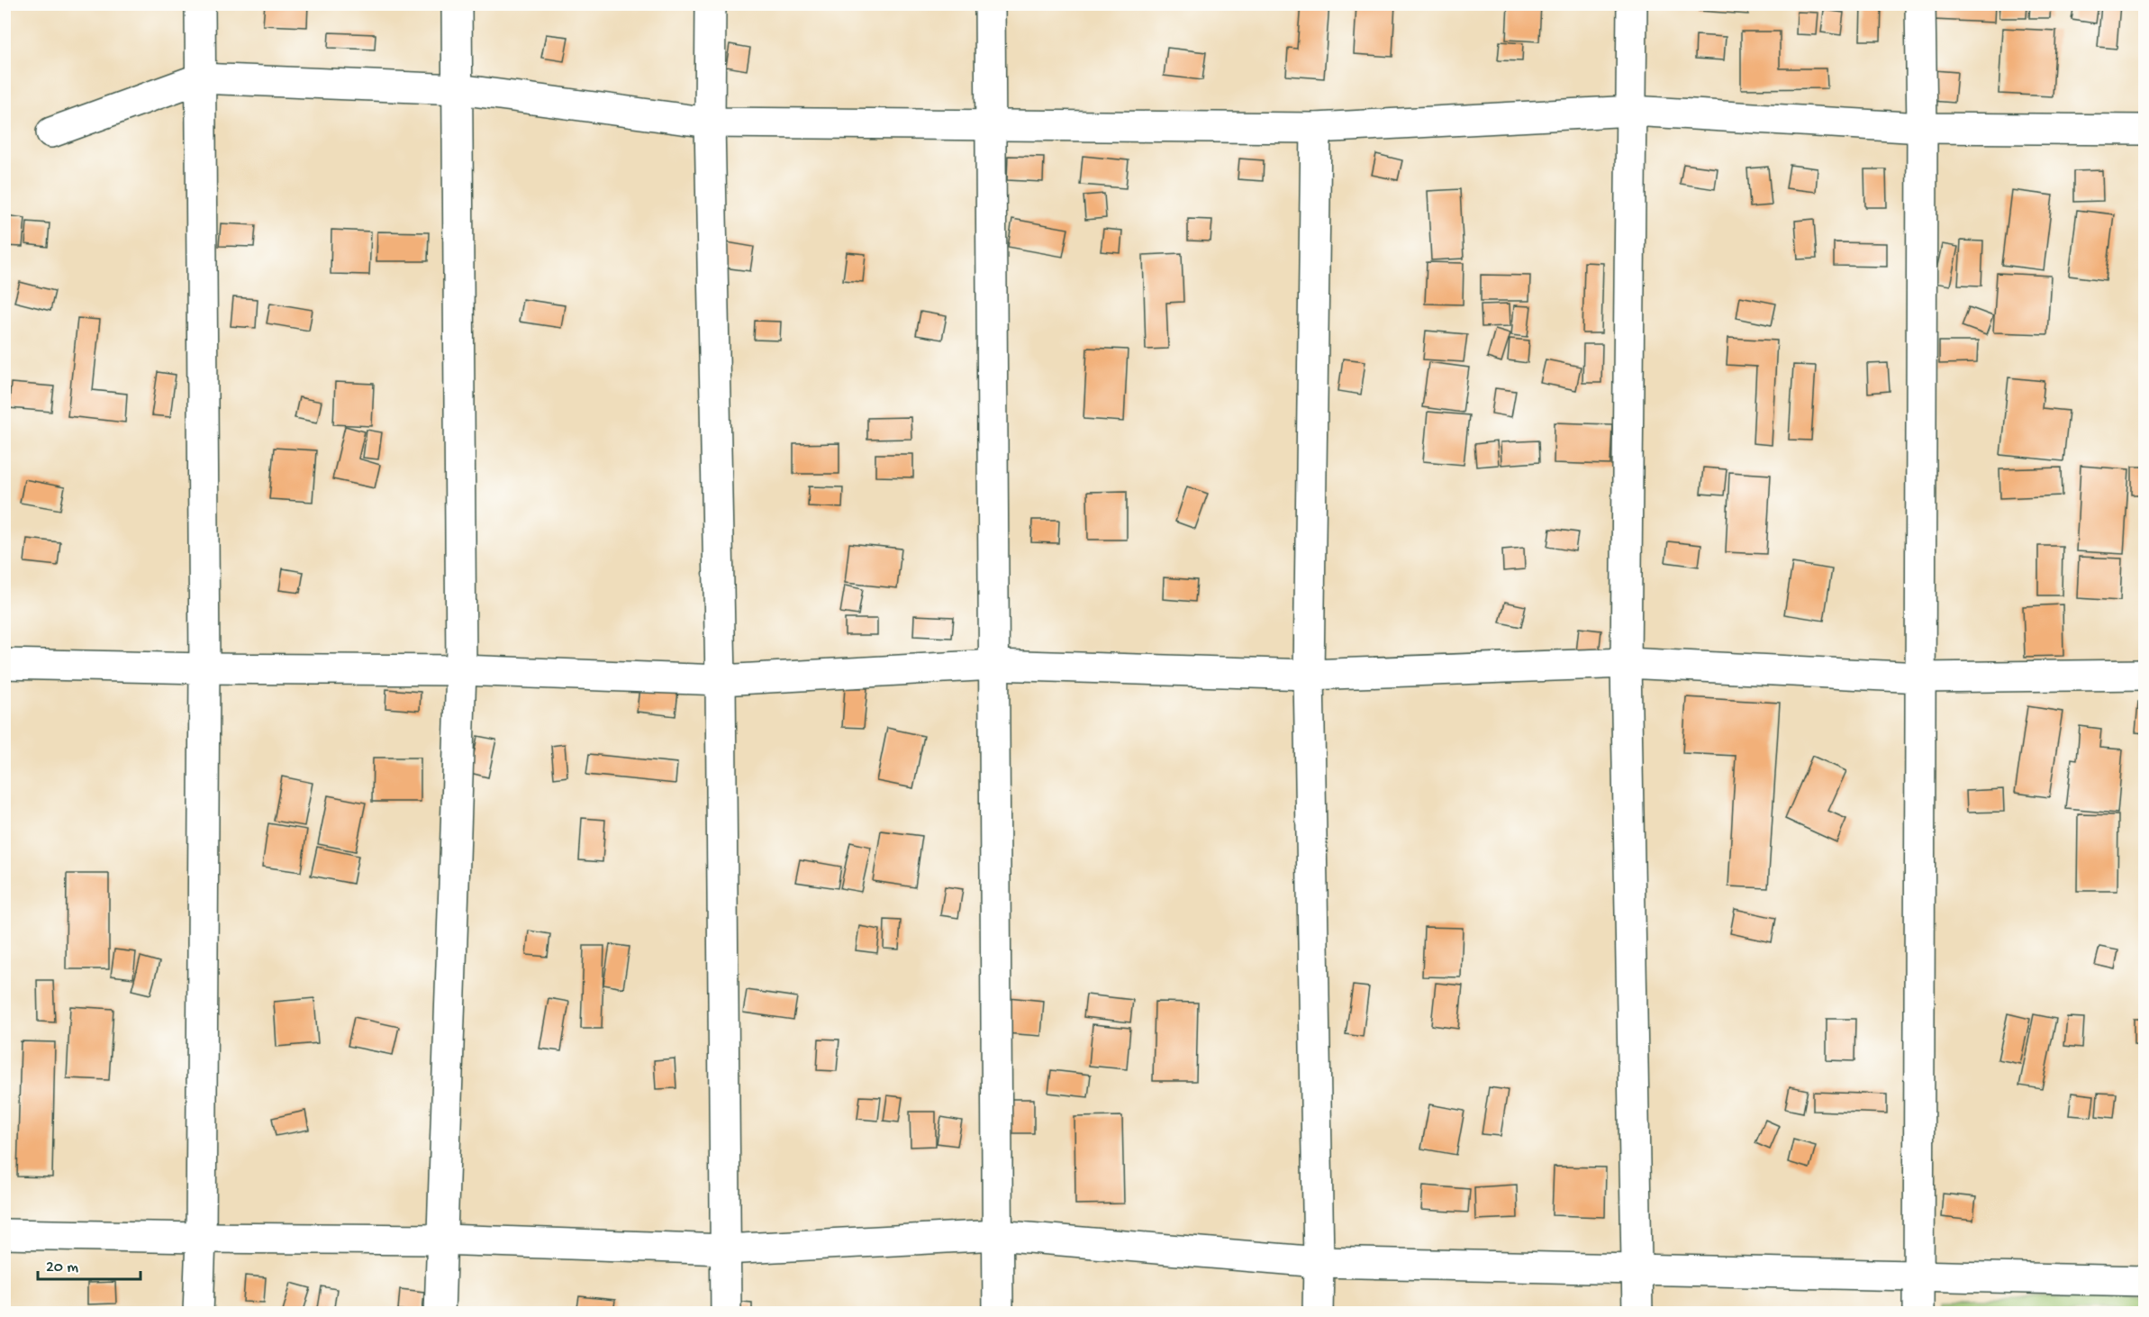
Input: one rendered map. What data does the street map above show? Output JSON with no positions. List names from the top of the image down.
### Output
{
  "scale_bar": "20 m"
}
